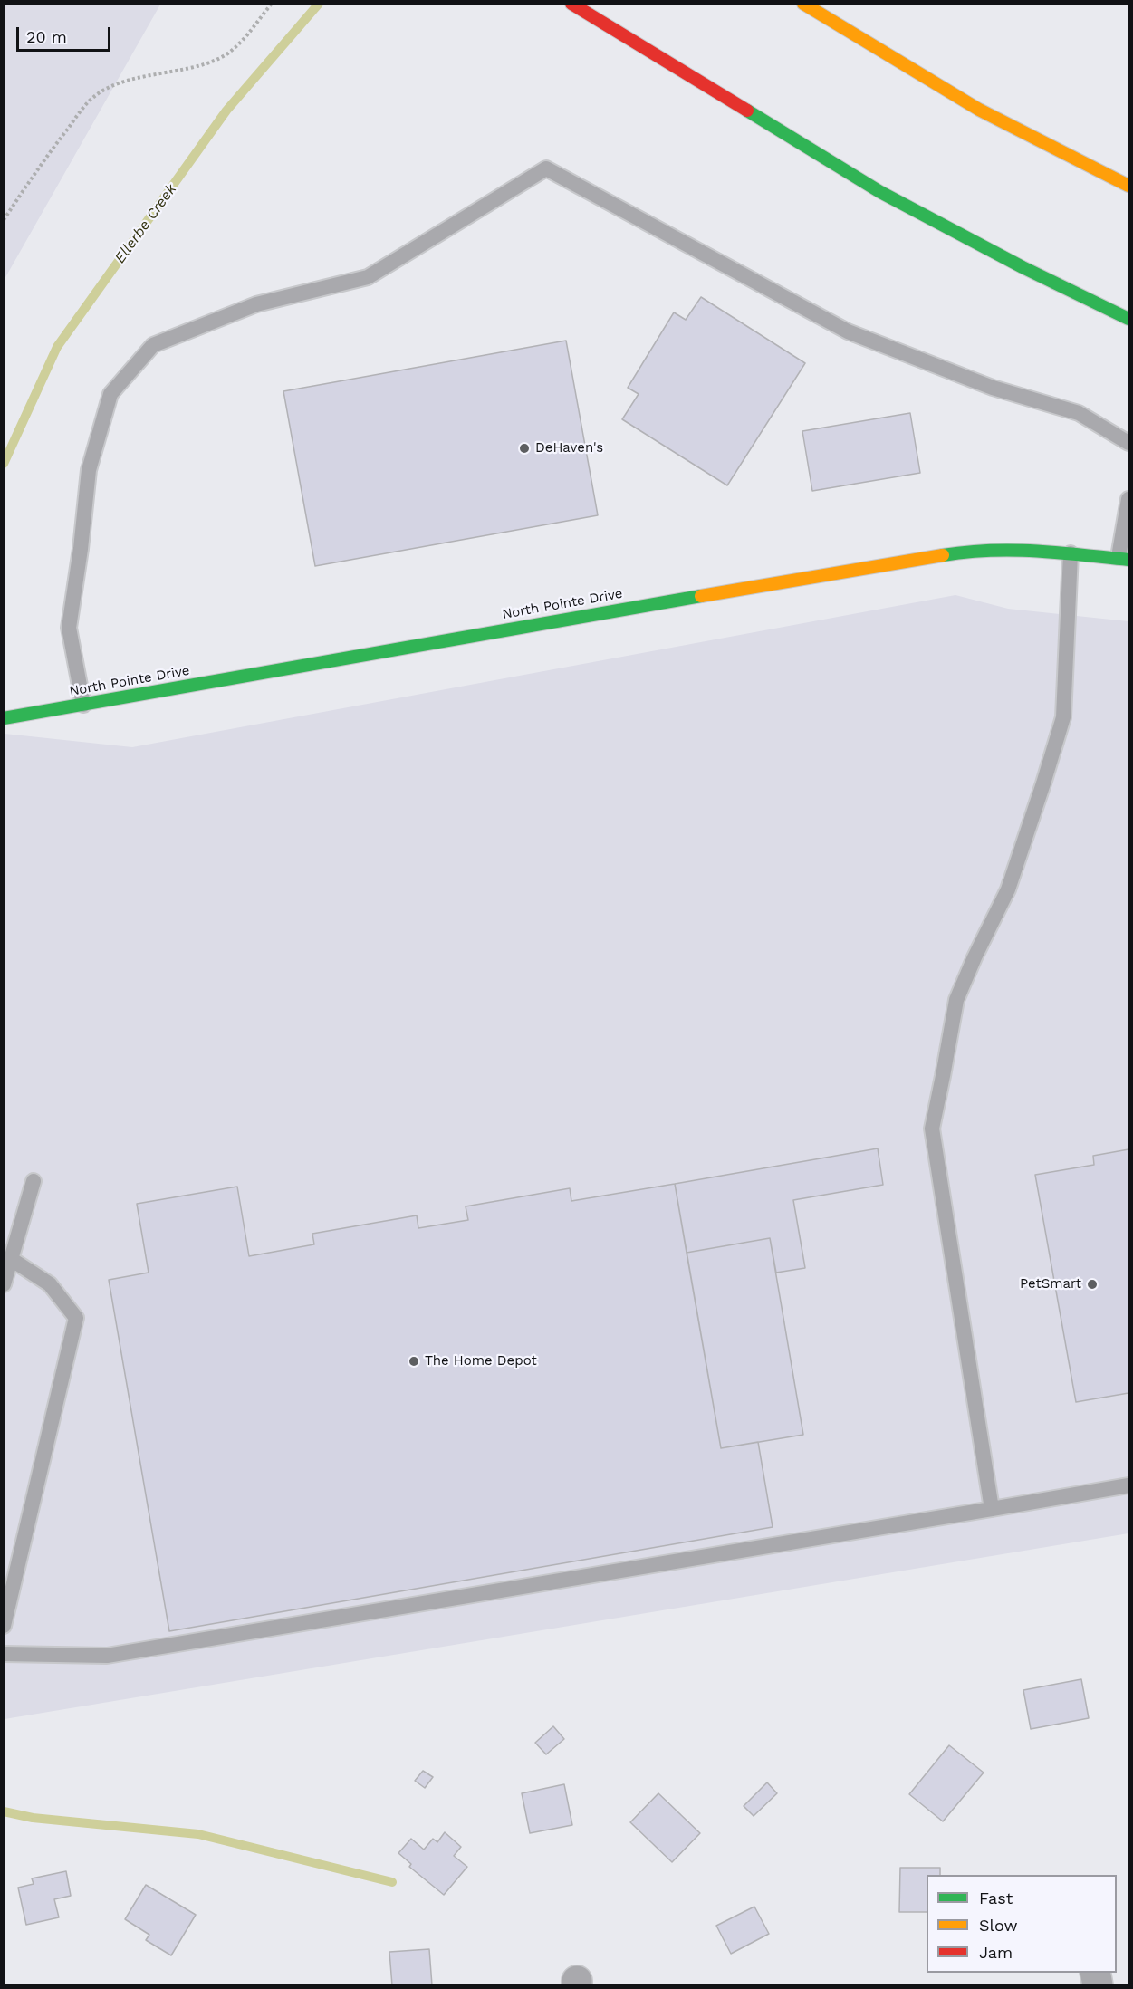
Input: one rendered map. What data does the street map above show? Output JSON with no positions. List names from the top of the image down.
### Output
{
  "streets": {
    "main road": ["North Pointe Drive"]
  },
  "water": ["Ellerbe Creek"],
  "places": ["DeHaven's", "PetSmart", "The Home Depot"],
  "legend": ["Fast", "Slow", "Jam"],
  "scale_bar": "20 m"
}
